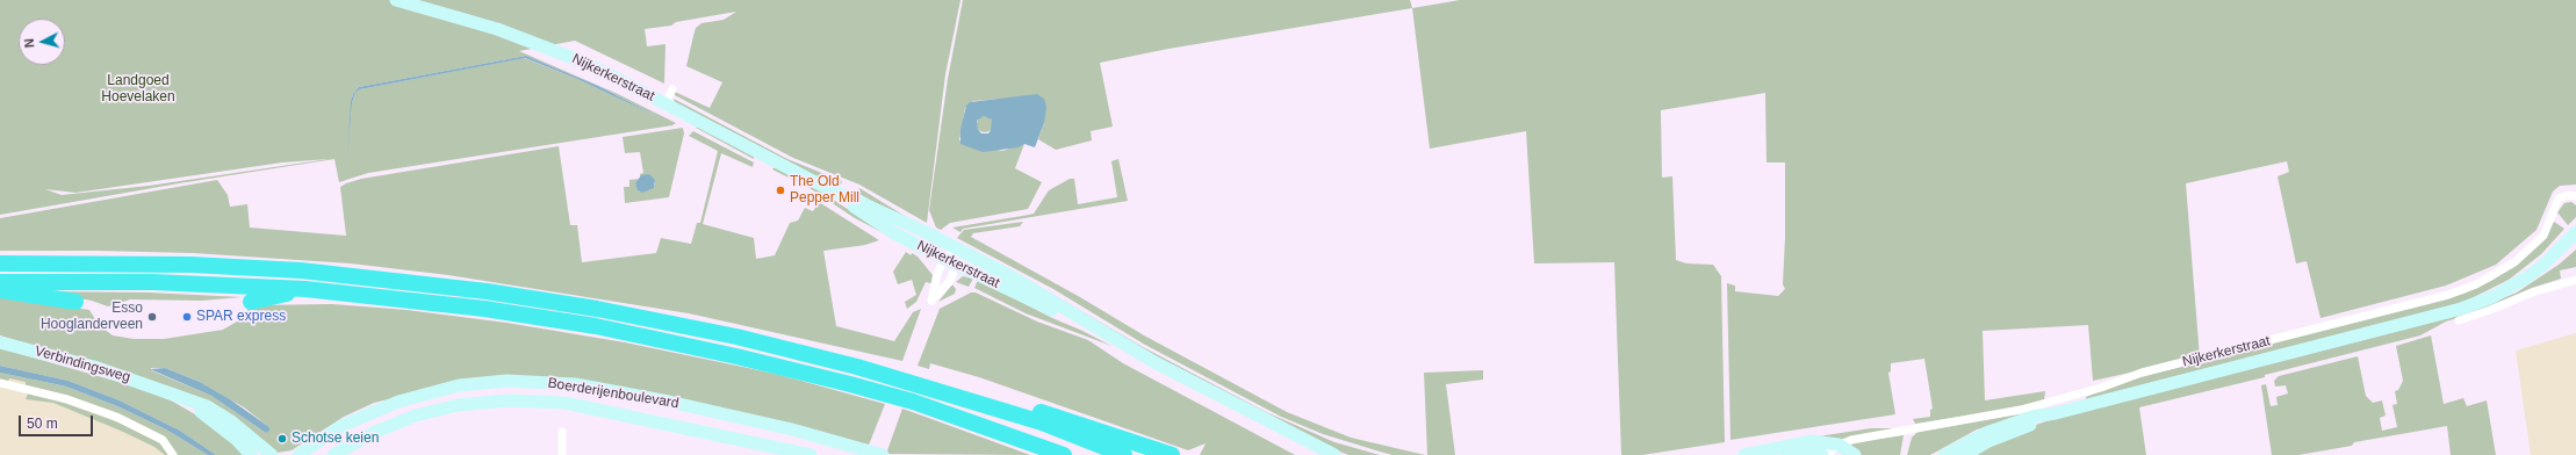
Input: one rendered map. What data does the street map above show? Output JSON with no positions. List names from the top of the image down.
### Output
{
  "streets": {
    "main road": ["Nijkerkerstraat", "Verbindingsweg", "Boerderijenboulevard"]
  },
  "parks": ["Landgoed Hoevelaken"],
  "places": [
    "The Old Pepper Mill",
    "Esso Hooglanderveen",
    "SPAR express",
    "Schotse keien"
  ],
  "scale_bar": "50 m",
  "north": "left"
}
